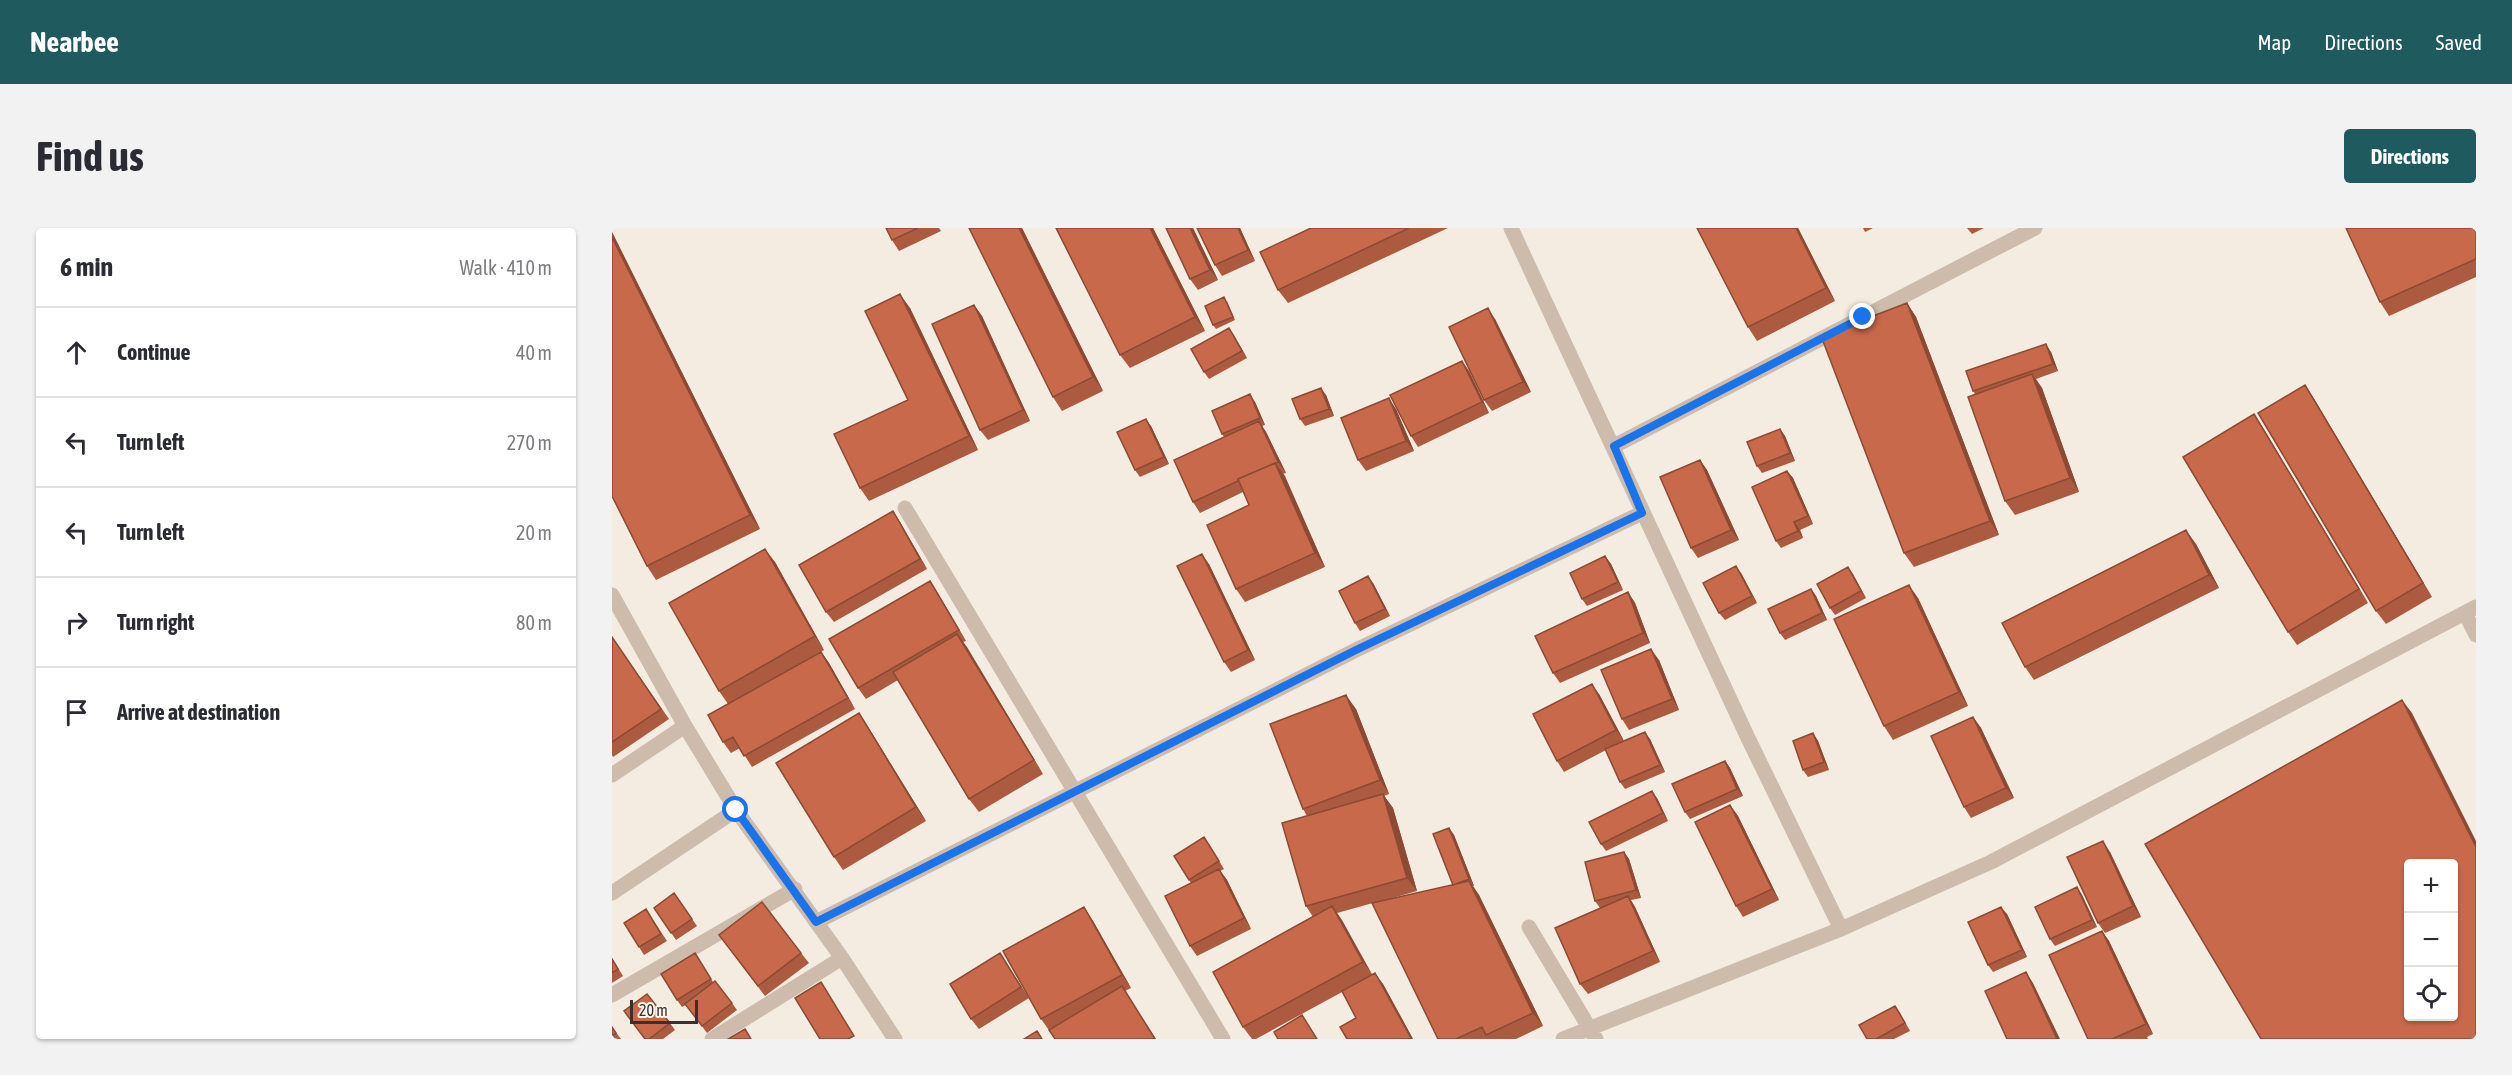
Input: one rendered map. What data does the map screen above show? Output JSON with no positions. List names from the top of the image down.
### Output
{
  "scale_bar": "20 m",
  "page": {
    "header": "Nearbee",
    "nav": ["Map", "Directions", "Saved"],
    "buttons": "Directions",
    "title": "Find us",
    "heading": ["6 min", "Walk · 410 m"],
    "list": [
      ["Continue", "40 m"],
      ["Turn left", "270 m"],
      ["Turn left", "20 m"],
      ["Turn right", "80 m"],
      "Arrive at destination"
    ],
    "map_buttons": ["+", "−"],
    "scale": "20 m"
  }
}
